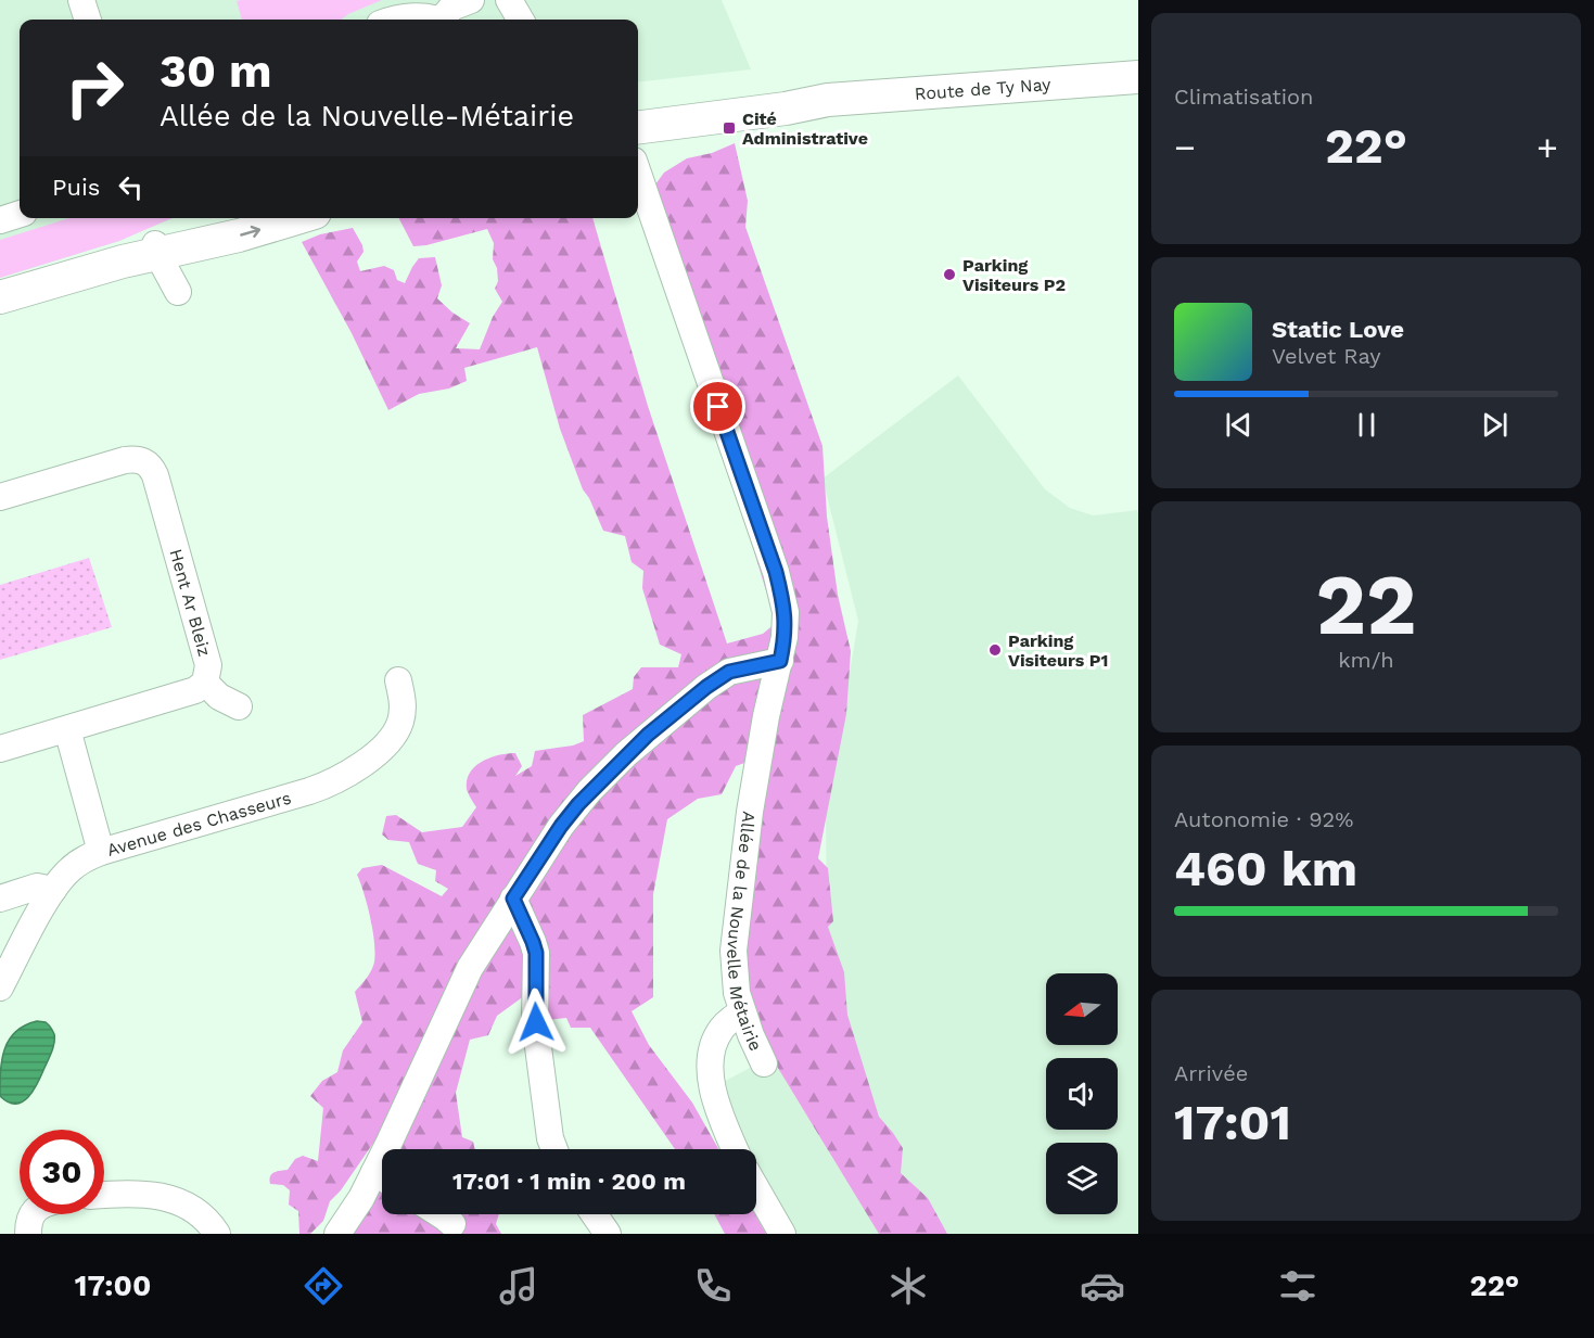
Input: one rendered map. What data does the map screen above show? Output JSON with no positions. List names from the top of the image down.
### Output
{
  "streets": {
    "main road": ["Route de Ty Nay"],
    "street": ["Hent Ar Bleiz", "Avenue des Chasseurs", "Allée de la Nouvelle Métairie"]
  },
  "places": {
    "transit": ["Cité Administrative"],
    "other": ["Parking Visiteurs P2", "Parking Visiteurs P1"]
  },
  "north": "left",
  "page": {
    "tile": [
      "Climatisation",
      ["22", "km/h"],
      ["Autonomie · 92%", "460 km"],
      ["Arrivée", "17:01"]
    ],
    "turn": ["30 m", "Allée de la Nouvelle-Métairie"],
    "heat": ["−", "22°", "+"],
    "then": "Puis",
    "song": ["Static Love", "Velvet Ray"],
    "limit": "30",
    "trip": "17:01 · 1 min · 200 m",
    "tabs": ["17:00", "22°"]
  }
}
